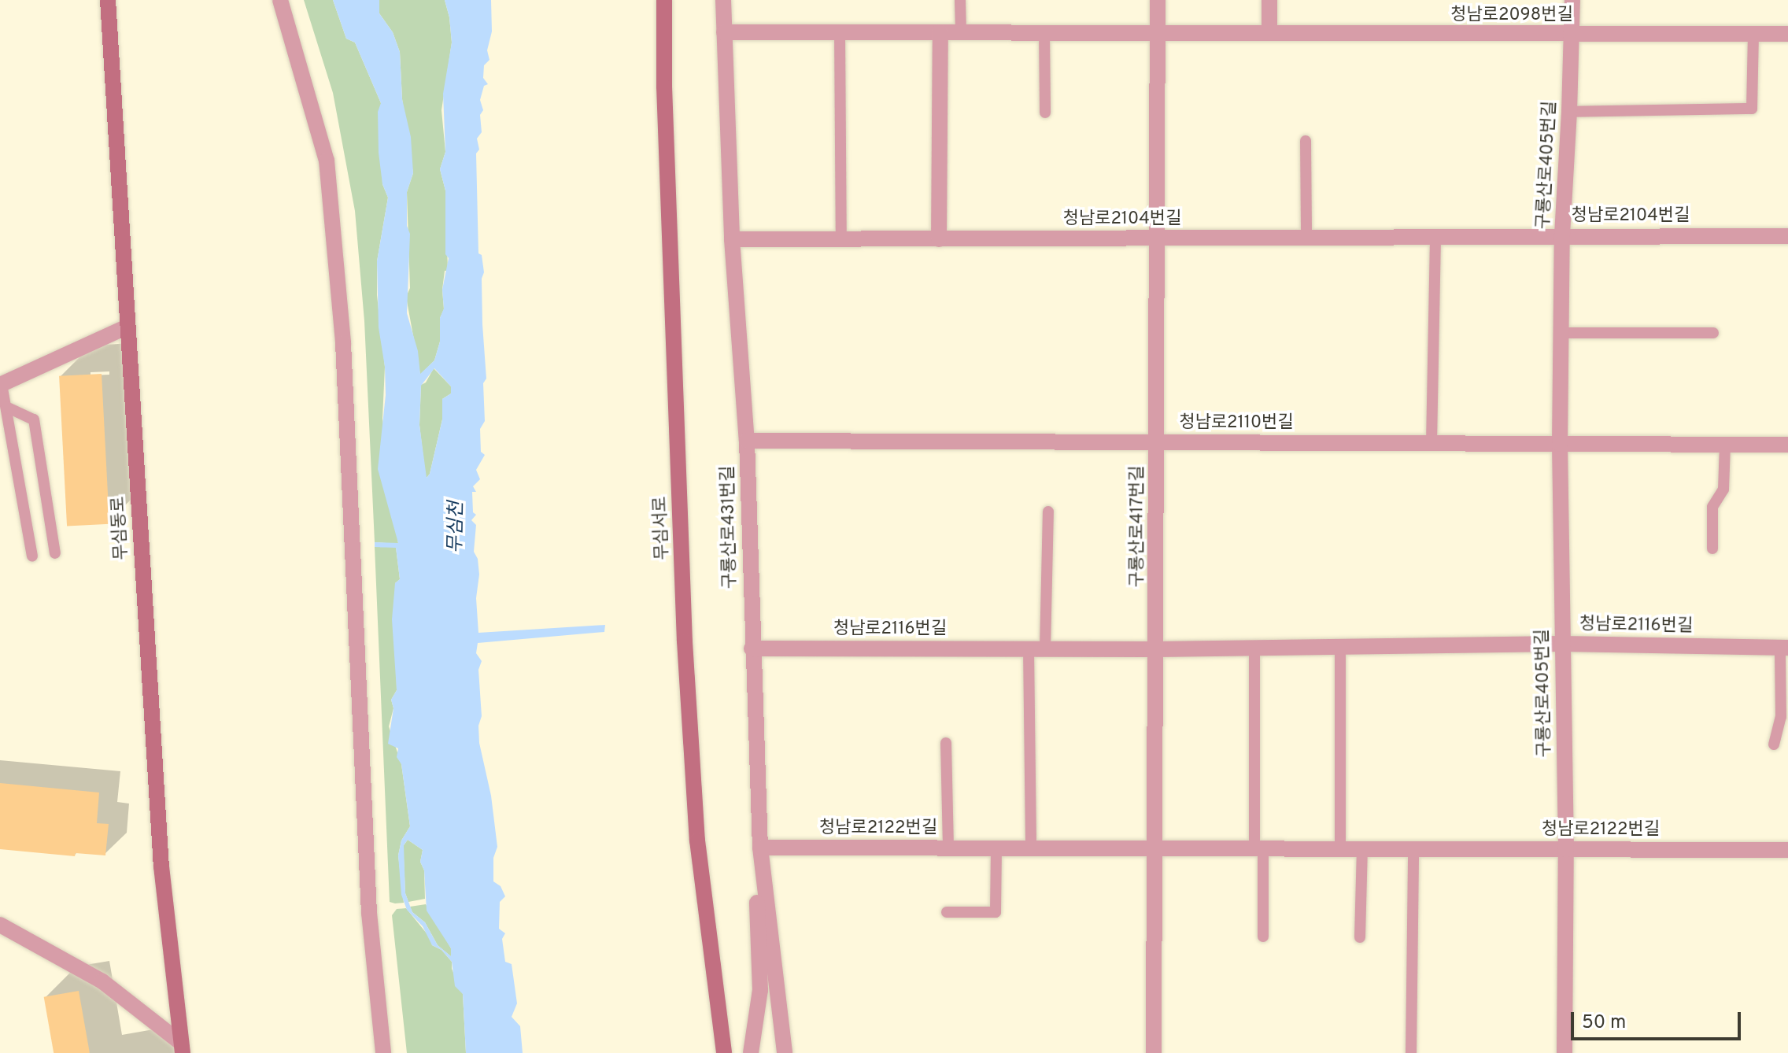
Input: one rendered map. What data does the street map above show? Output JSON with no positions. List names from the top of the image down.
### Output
{
  "streets": {
    "street": [
      "청남로2098번길",
      "구룡산로405번길",
      "청남로2104번길",
      "청남로2110번길",
      "구룡산로417번길",
      "구룡산로431번길",
      "무심동로",
      "무심서로",
      "청남로2116번길",
      "청남로2122번길"
    ]
  },
  "crossings": [
    ["청남로2098번길", "구룡산로405번길"],
    ["청남로2098번길", "구룡산로417번길"],
    ["청남로2098번길", "구룡산로431번길"],
    ["구룡산로405번길", "청남로2104번길"],
    ["구룡산로405번길", "청남로2110번길"],
    ["구룡산로405번길", "청남로2116번길"],
    ["구룡산로405번길", "청남로2122번길"],
    ["청남로2104번길", "구룡산로417번길"],
    ["청남로2104번길", "구룡산로431번길"],
    ["청남로2110번길", "구룡산로417번길"],
    ["청남로2110번길", "구룡산로431번길"],
    ["구룡산로417번길", "청남로2116번길"],
    ["구룡산로417번길", "청남로2122번길"],
    ["구룡산로431번길", "청남로2116번길"],
    ["구룡산로431번길", "청남로2122번길"]
  ],
  "water": ["무심천"],
  "scale_bar": "50 m"
}
